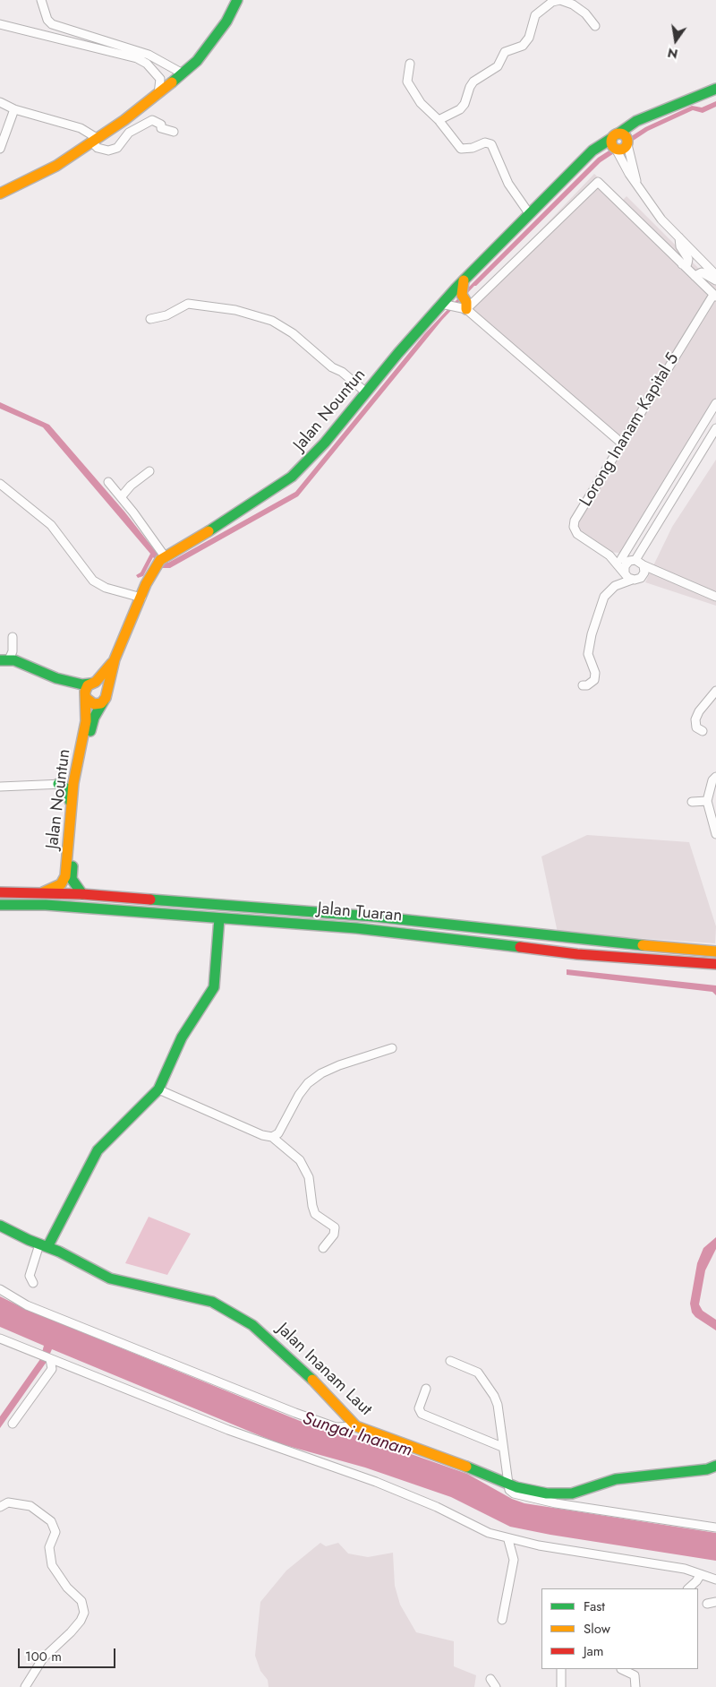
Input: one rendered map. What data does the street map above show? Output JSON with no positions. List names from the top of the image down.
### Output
{
  "streets": {
    "street": [
      "Jalan Nountun",
      "Lorong Inanam Kapital 5",
      "Jalan Tuaran",
      "Jalan Inanam Laut"
    ]
  },
  "crossings": [
    ["Jalan Nountun", "Jalan Tuaran"]
  ],
  "water": ["Sungai Inanam"],
  "legend": ["Fast", "Slow", "Jam"],
  "scale_bar": "100 m",
  "north": "bottom"
}
